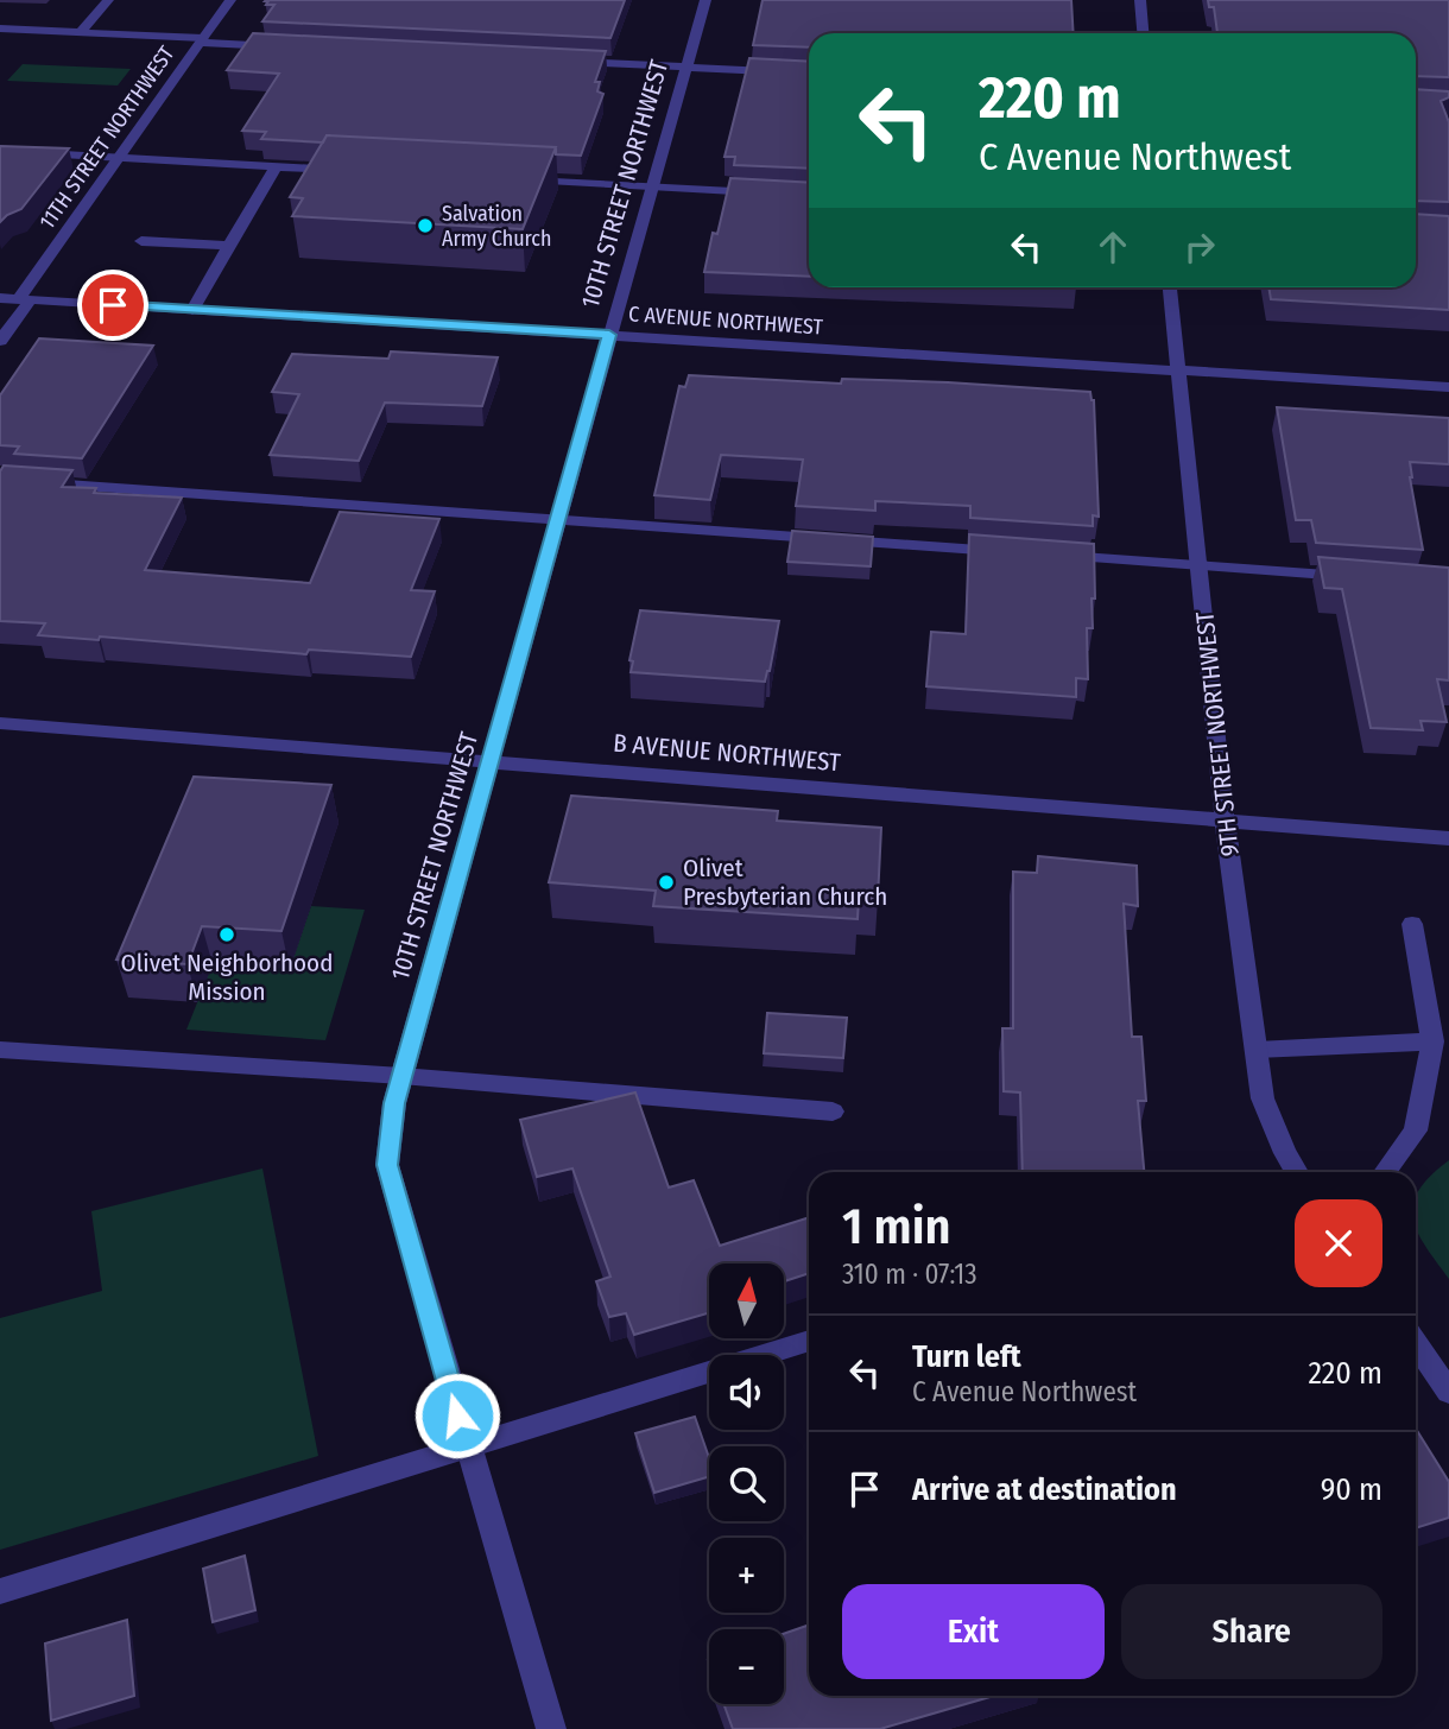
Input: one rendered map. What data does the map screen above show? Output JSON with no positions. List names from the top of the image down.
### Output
{
  "streets": {
    "street": [
      "11TH STREET NORTHWEST",
      "10TH STREET NORTHWEST",
      "C AVENUE NORTHWEST",
      "9TH STREET NORTHWEST",
      "B AVENUE NORTHWEST"
    ]
  },
  "crossings": [
    ["11TH STREET NORTHWEST", "C AVENUE NORTHWEST"],
    ["10TH STREET NORTHWEST", "C AVENUE NORTHWEST"],
    ["10TH STREET NORTHWEST", "B AVENUE NORTHWEST"],
    ["C AVENUE NORTHWEST", "9TH STREET NORTHWEST"],
    ["9TH STREET NORTHWEST", "B AVENUE NORTHWEST"]
  ],
  "places": ["Salvation Army Church", "Olivet Presbyterian Church", "Olivet Neighborhood Mission"],
  "north": "top",
  "page": {
    "turn": ["220 m", "C Avenue Northwest"],
    "heading": ["1 min", "310 m · 07:13"],
    "map_buttons": ["+", "−"],
    "list": [
      {
        "name": "Turn left",
        "note": "C Avenue Northwest",
        "value": "220 m"
      },
      {
        "name": "Arrive at destination",
        "value": "90 m"
      }
    ],
    "buttons": ["Exit", "Share"]
  }
}
